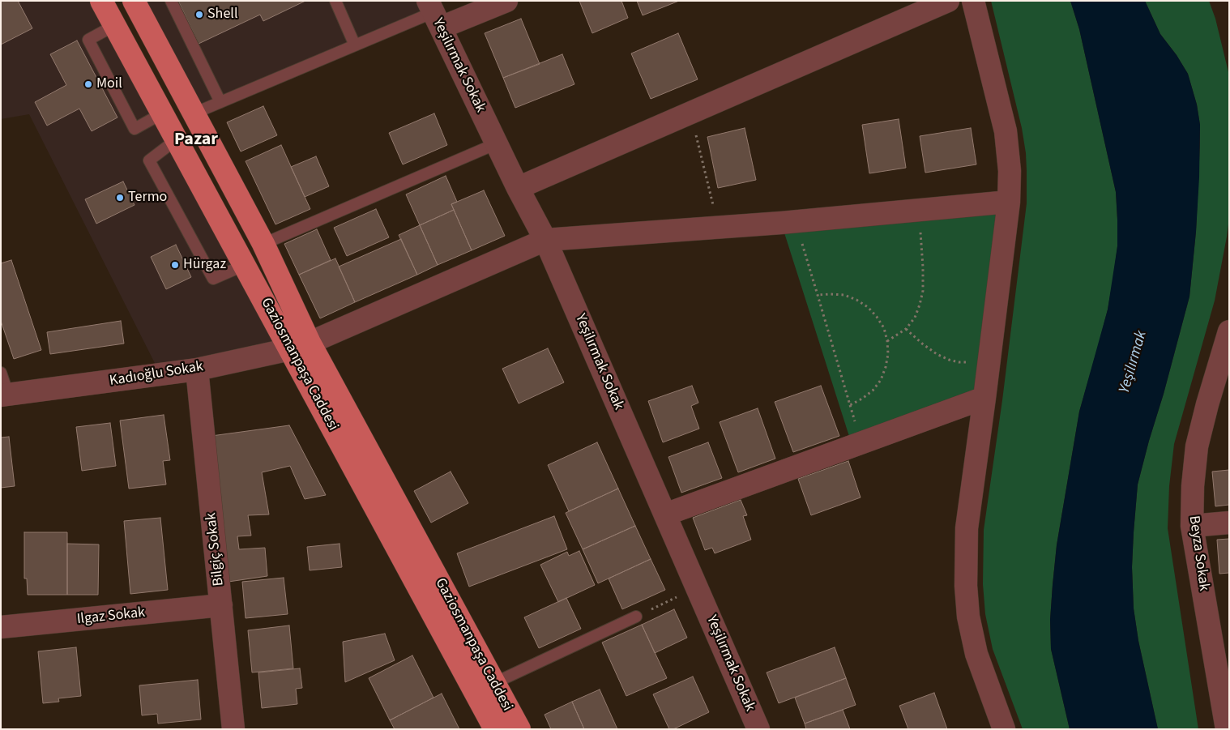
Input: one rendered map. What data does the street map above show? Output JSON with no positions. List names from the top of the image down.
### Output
{
  "streets": {
    "main road": ["Gaziosmanpaşa Caddesi"],
    "street": [
      "Yeşilırmak Sokak",
      "Kadıoğlu Sokak",
      "Bilgiç Sokak",
      "Beyza Sokak",
      "Ilgaz Sokak"
    ]
  },
  "crossings": [
    ["Yeşilırmak Sokak", "Kadıoğlu Sokak"],
    ["Gaziosmanpaşa Caddesi", "Kadıoğlu Sokak"],
    ["Kadıoğlu Sokak", "Bilgiç Sokak"],
    ["Bilgiç Sokak", "Ilgaz Sokak"]
  ],
  "districts": ["Pazar"],
  "water": ["Yeşilırmak"],
  "places": [
    "Shell",
    "Moil",
    "Termo",
    "Hürgaz"
  ]
}
